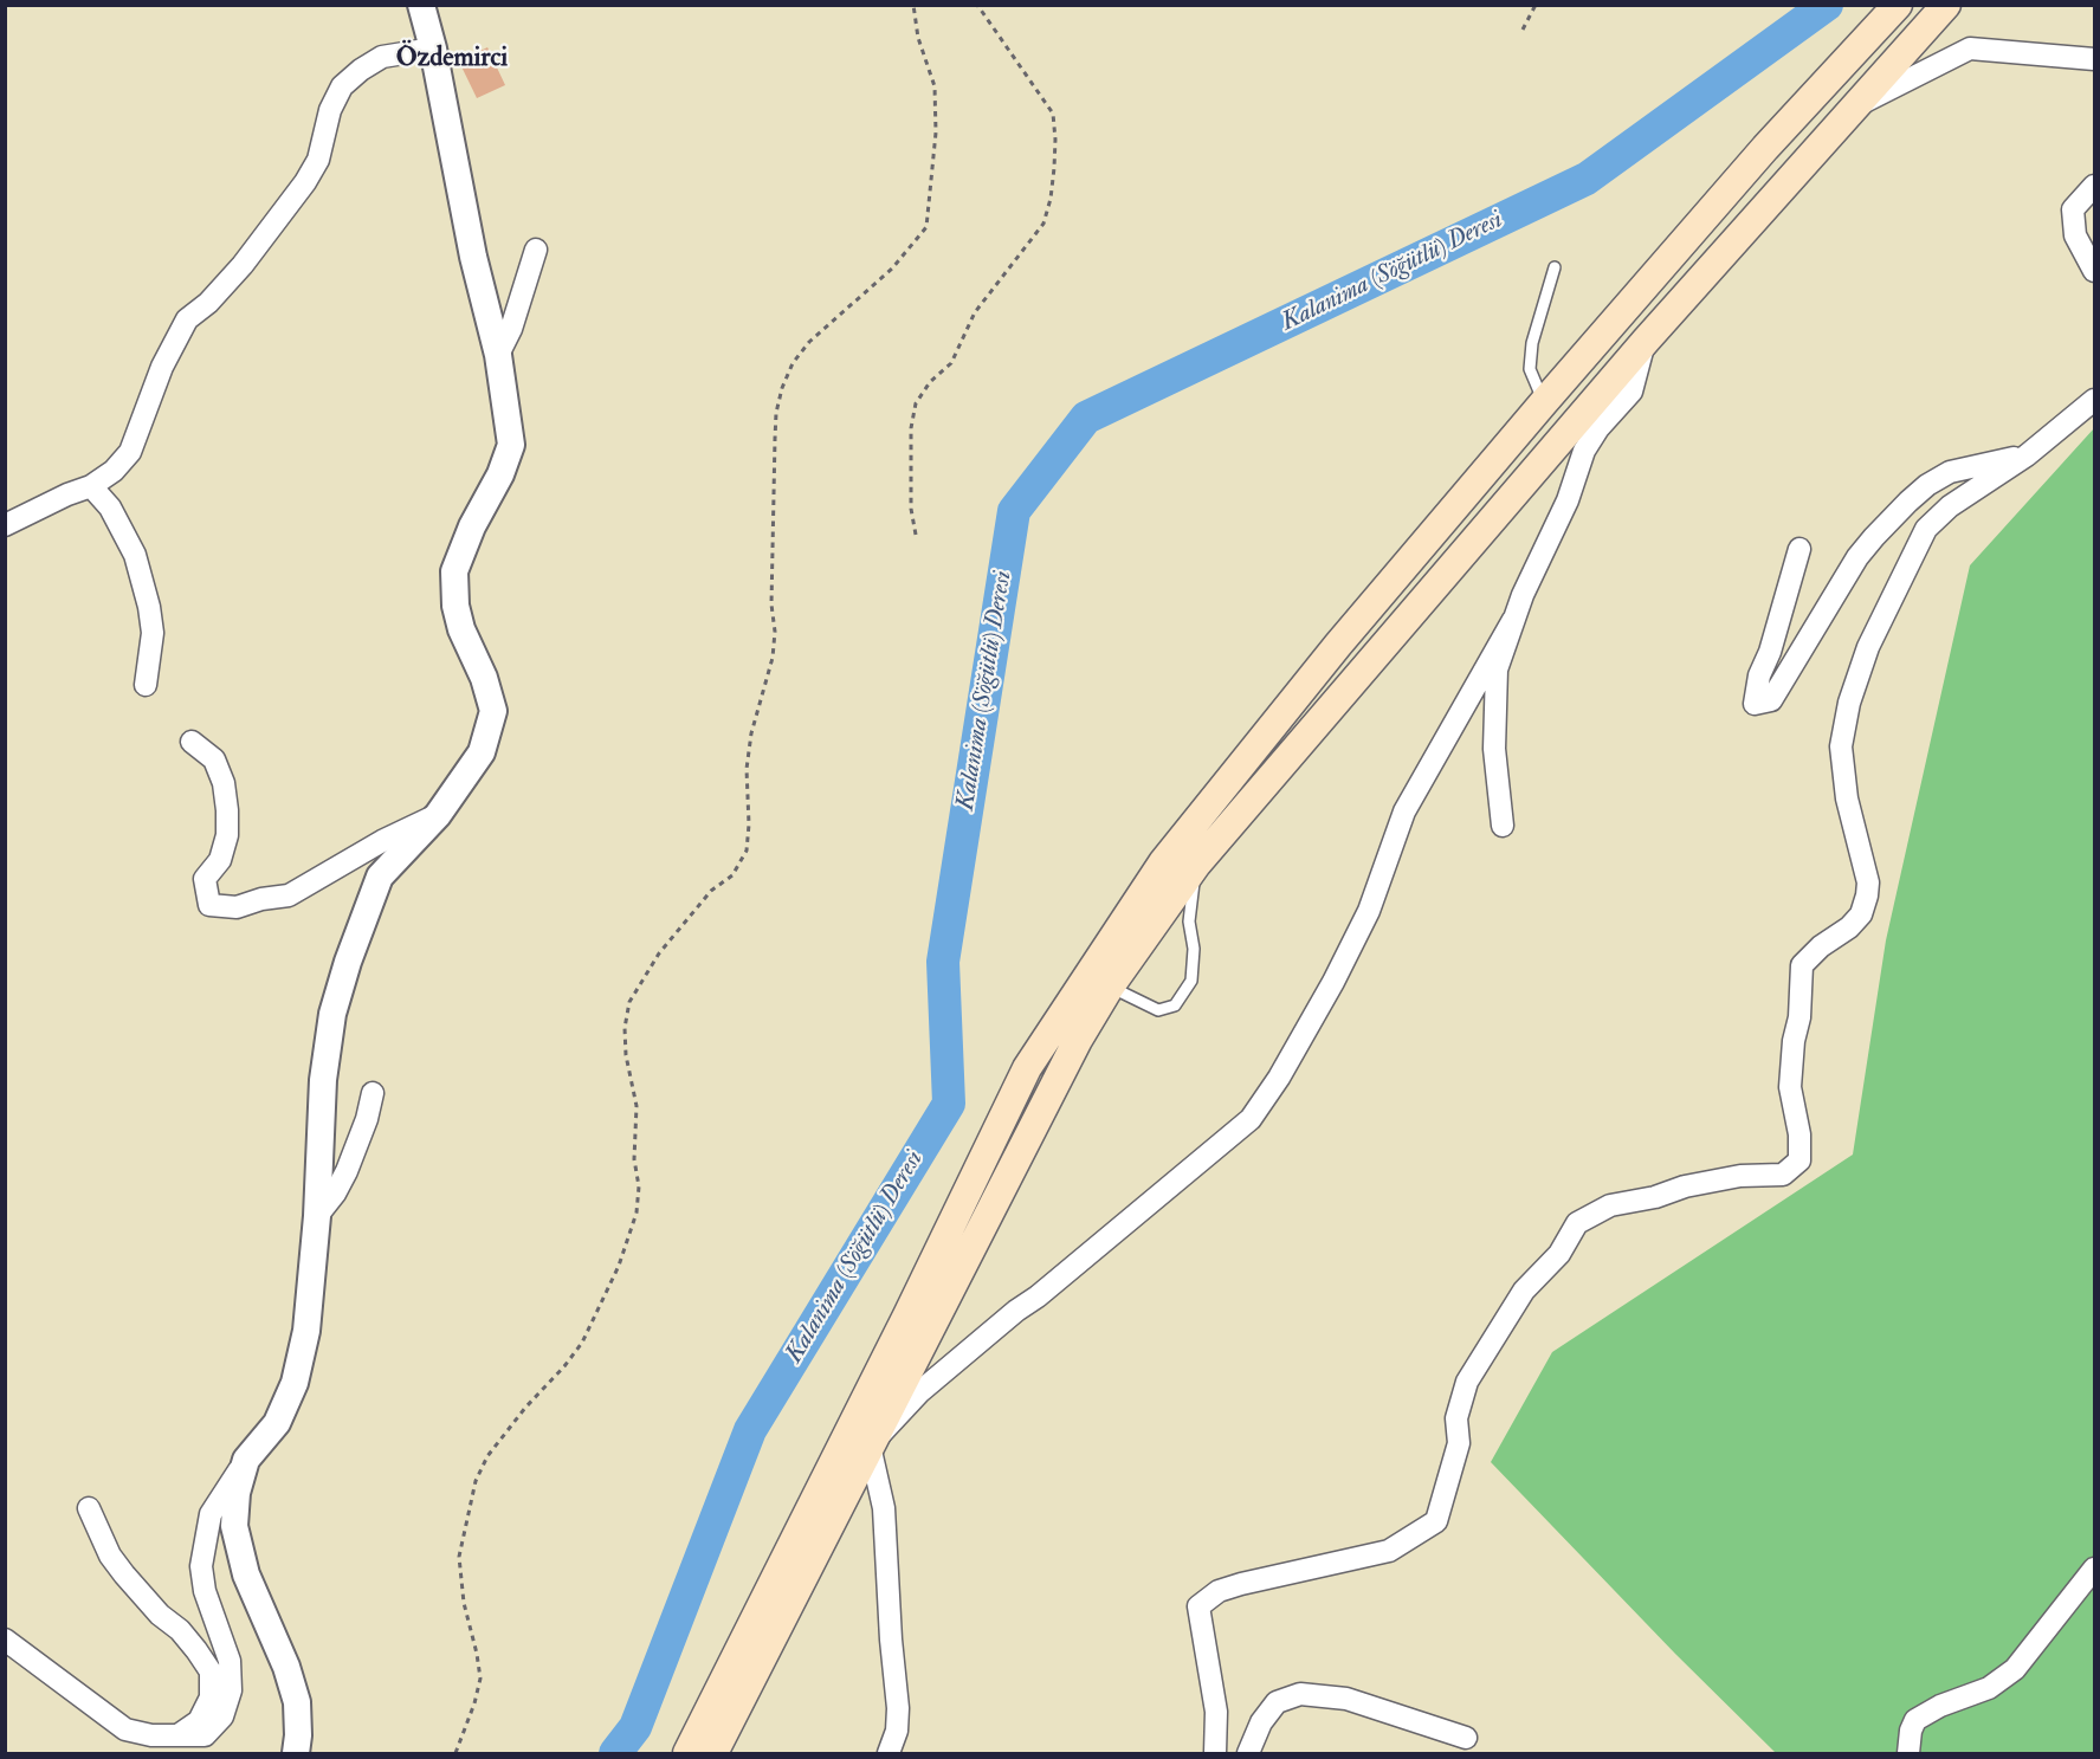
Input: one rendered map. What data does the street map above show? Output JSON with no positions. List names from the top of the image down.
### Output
{
  "districts": ["Özdemirci"],
  "water": ["Kalanima (Söğütlü) Deresi"]
}
